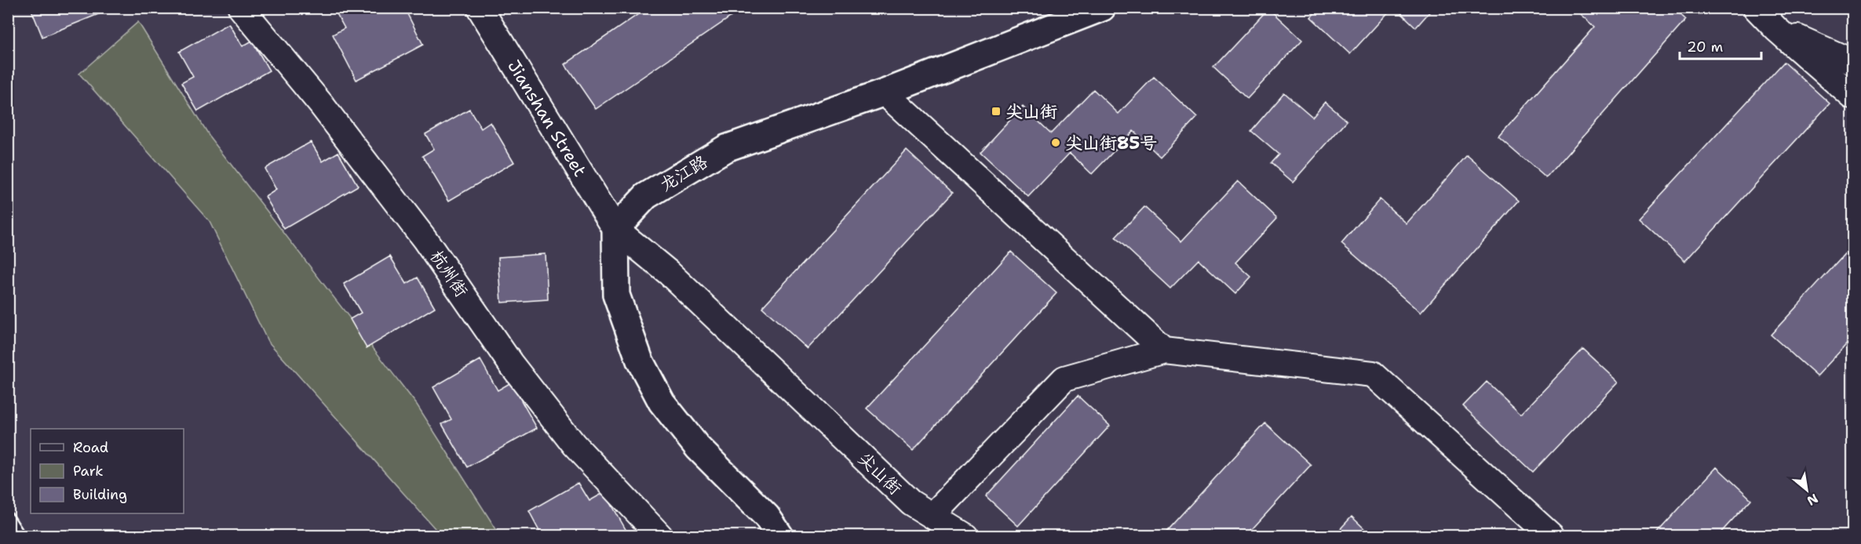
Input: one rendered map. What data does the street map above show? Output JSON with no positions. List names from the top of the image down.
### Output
{
  "streets": {
    "street": [
      "Jianshan Street",
      "龙江路",
      "杭州街",
      "尖山街"
    ]
  },
  "crossings": [
    ["Jianshan Street", "龙江路"],
    ["Jianshan Street", "尖山街"],
    ["龙江路", "尖山街"]
  ],
  "places": {
    "transit": ["尖山街"],
    "other": ["尖山街85号"]
  },
  "legend": ["Road", "Park", "Building"],
  "scale_bar": "20 m",
  "north": "bottom right"
}
